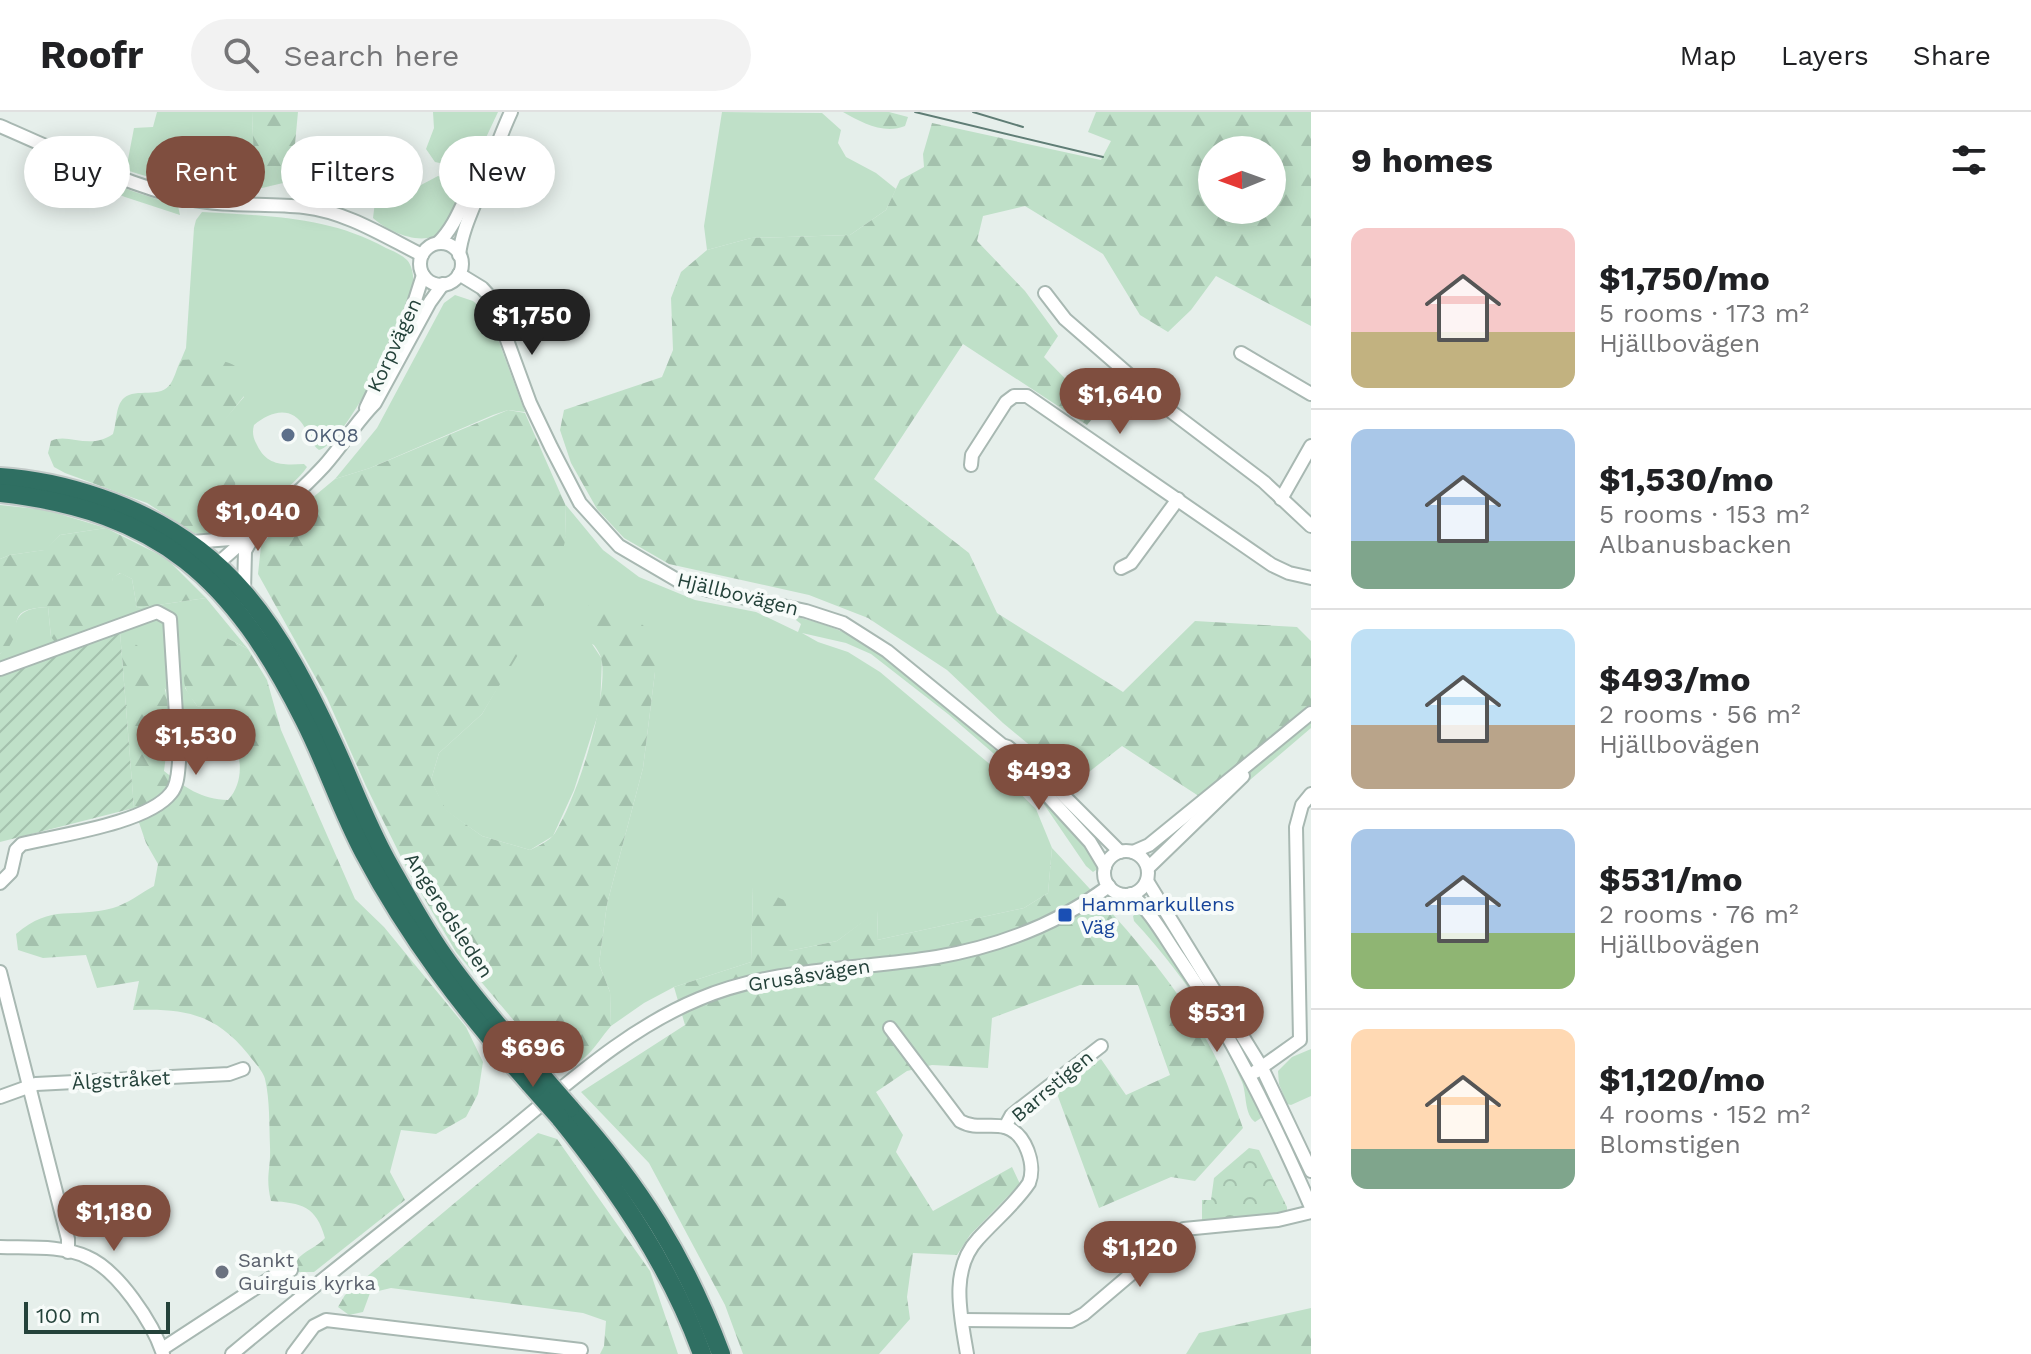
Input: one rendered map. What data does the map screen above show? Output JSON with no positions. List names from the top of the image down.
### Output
{
  "streets": {
    "highway": ["Angeredsleden"],
    "street": [
      "Korpvägen",
      "Hjällbovägen",
      "Grusåsvägen",
      "Älgstråket",
      "Barrstigen"
    ]
  },
  "crossings": [
    ["Korpvägen", "Hjällbovägen"],
    ["Korpvägen", "Angeredsleden"],
    ["Hjällbovägen", "Grusåsvägen"]
  ],
  "places": {
    "other": ["OKQ8", "Sankt Guirguis kyrka"],
    "transit": ["Hammarkullens Väg"]
  },
  "scale_bar": "100 m",
  "north": "left",
  "page": {
    "header": "Roofr",
    "search": "Search here",
    "nav": ["Map", "Layers", "Share"],
    "heading": "9 homes",
    "chip": [
      "Buy",
      "Rent",
      "Filters",
      "New"
    ],
    "list": [
      {
        "name": "$1,750/mo",
        "note": "5 rooms · 173 m² · Hjällbovägen"
      },
      {
        "name": "$1,530/mo",
        "note": "5 rooms · 153 m² · Albanusbacken"
      },
      {
        "name": "$493/mo",
        "note": "2 rooms · 56 m² · Hjällbovägen"
      },
      {
        "name": "$531/mo",
        "note": "2 rooms · 76 m² · Hjällbovägen"
      },
      {
        "name": "$1,120/mo",
        "note": "4 rooms · 152 m² · Blomstigen"
      }
    ],
    "price": [
      "$1,750",
      "$1,640",
      "$1,040",
      "$1,530",
      "$493",
      "$531",
      "$696",
      "$1,180",
      "$1,120"
    ],
    "scale": "100 m"
  }
}
